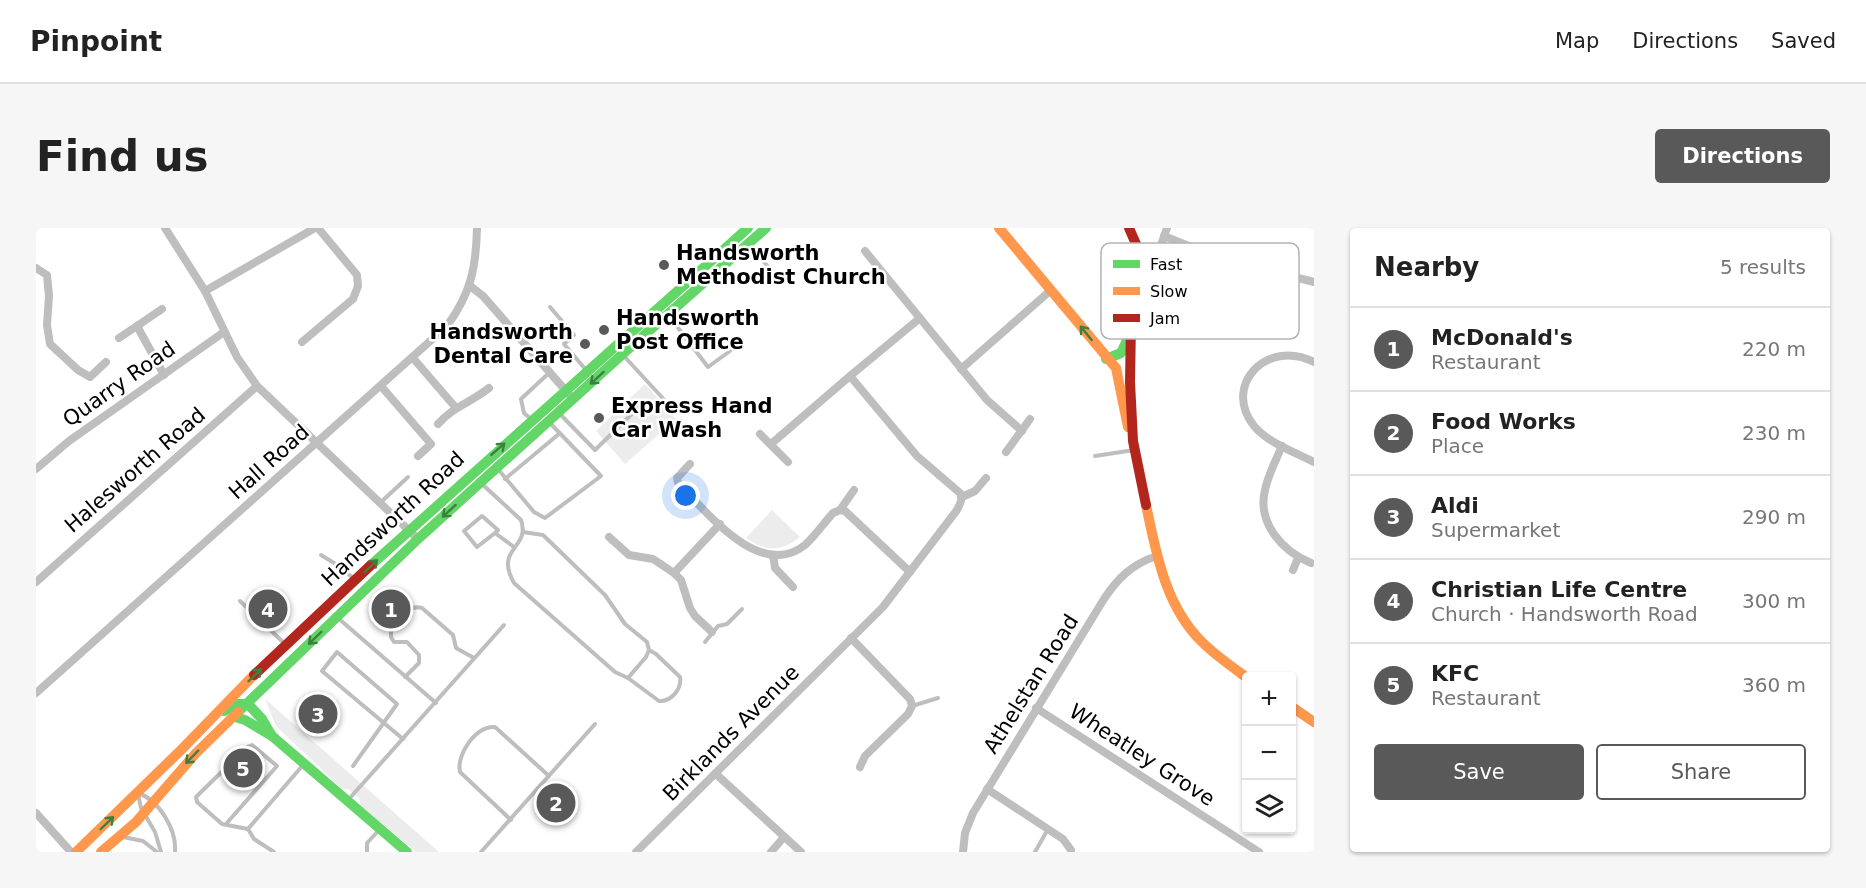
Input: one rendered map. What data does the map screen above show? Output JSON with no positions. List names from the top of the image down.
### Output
{
  "streets": {
    "main road": ["Handsworth Road"],
    "street": [
      "Quarry Road",
      "Hall Road",
      "Halesworth Road",
      "Athelstan Road",
      "Birklands Avenue",
      "Wheatley Grove"
    ]
  },
  "crossings": [
    ["Athelstan Road", "Wheatley Grove"]
  ],
  "places": [
    "Handsworth Methodist Church",
    "Handsworth Post Office",
    "Handsworth Dental Care",
    "Express Hand Car Wash"
  ],
  "legend": ["Fast", "Slow", "Jam"],
  "page": {
    "header": "Pinpoint",
    "nav": ["Map", "Directions", "Saved"],
    "buttons": [
      "Directions",
      ["Save", "Share"]
    ],
    "title": "Find us",
    "heading": ["Nearby", "5 results"],
    "list": [
      {
        "mark": "1",
        "name": "McDonald's",
        "note": "Restaurant",
        "value": "220 m"
      },
      {
        "mark": "2",
        "name": "Food Works",
        "note": "Place",
        "value": "230 m"
      },
      {
        "mark": "3",
        "name": "Aldi",
        "note": "Supermarket",
        "value": "290 m"
      },
      {
        "mark": "4",
        "name": "Christian Life Centre",
        "note": "Church · Handsworth Road",
        "value": "300 m"
      },
      {
        "mark": "5",
        "name": "KFC",
        "note": "Restaurant",
        "value": "360 m"
      }
    ],
    "pins": [
      "1",
      "4",
      "3",
      "5",
      "2"
    ],
    "map_buttons": ["+", "−"]
  }
}
